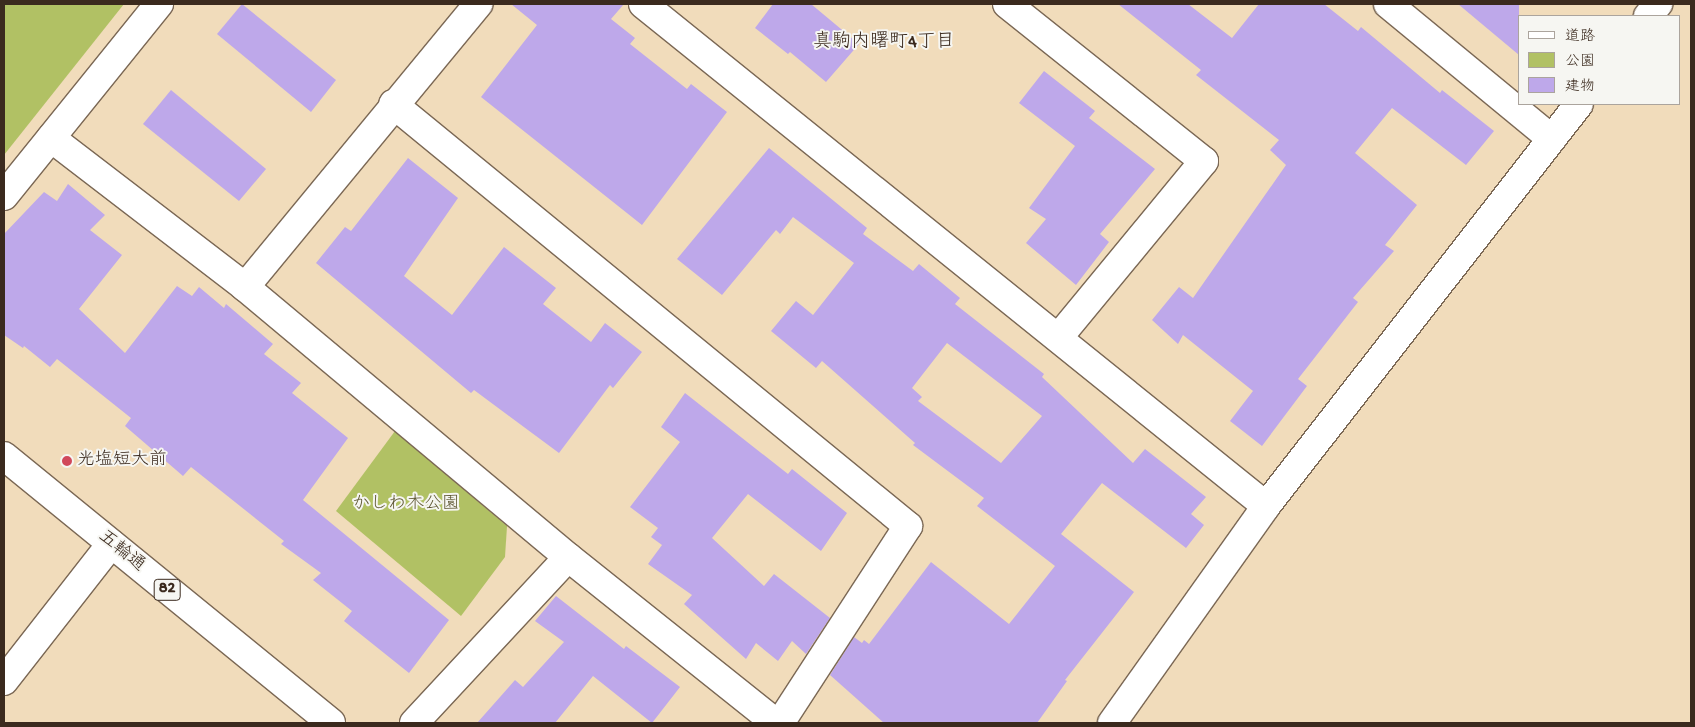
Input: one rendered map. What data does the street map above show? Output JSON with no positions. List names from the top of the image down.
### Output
{
  "streets": {
    "street": ["五輪通", "82"]
  },
  "districts": ["真駒内曙町4丁目"],
  "parks": ["かしわ木公園"],
  "places": ["光塩短大前"],
  "legend": ["道路", "公園", "建物"]
}
